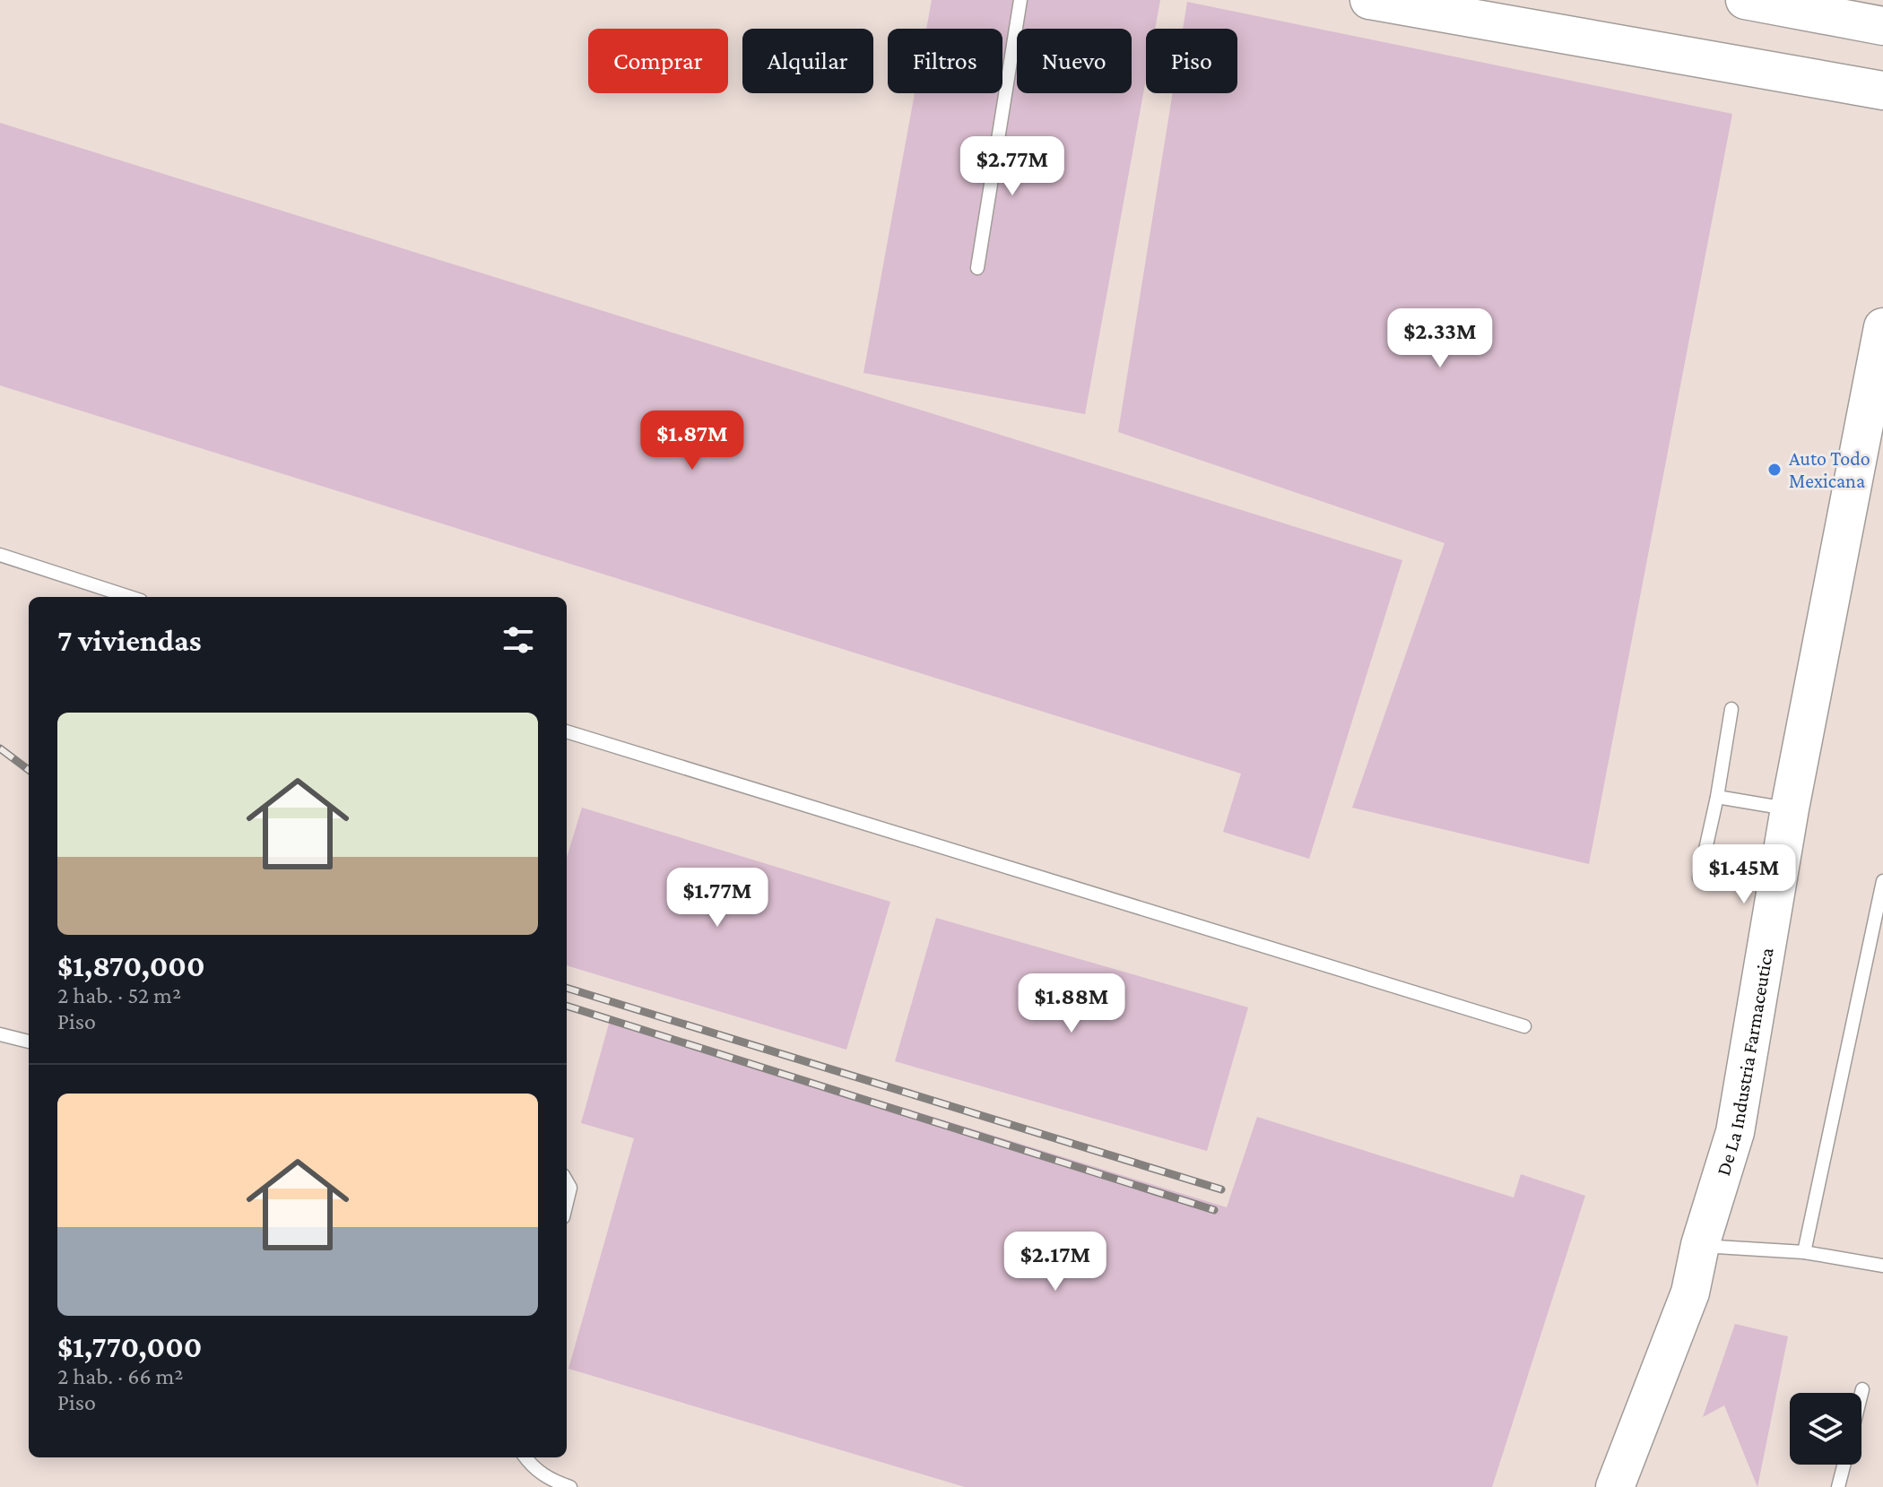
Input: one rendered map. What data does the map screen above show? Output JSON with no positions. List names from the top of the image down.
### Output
{
  "streets": {
    "main road": ["De La Industria Farmaceutica"]
  },
  "places": ["Auto Todo Mexicana"],
  "page": {
    "chip": [
      "Comprar",
      "Alquilar",
      "Filtros",
      "Nuevo",
      "Piso"
    ],
    "price": [
      "$2.77M",
      "$2.33M",
      "$1.87M",
      "$1.45M",
      "$1.77M",
      "$1.88M",
      "$2.17M"
    ],
    "heading": "7 viviendas",
    "list": [
      {
        "name": "$1,870,000",
        "note": "2 hab. · 52 m² · Piso"
      },
      {
        "name": "$1,770,000",
        "note": "2 hab. · 66 m² · Piso"
      }
    ]
  }
}
